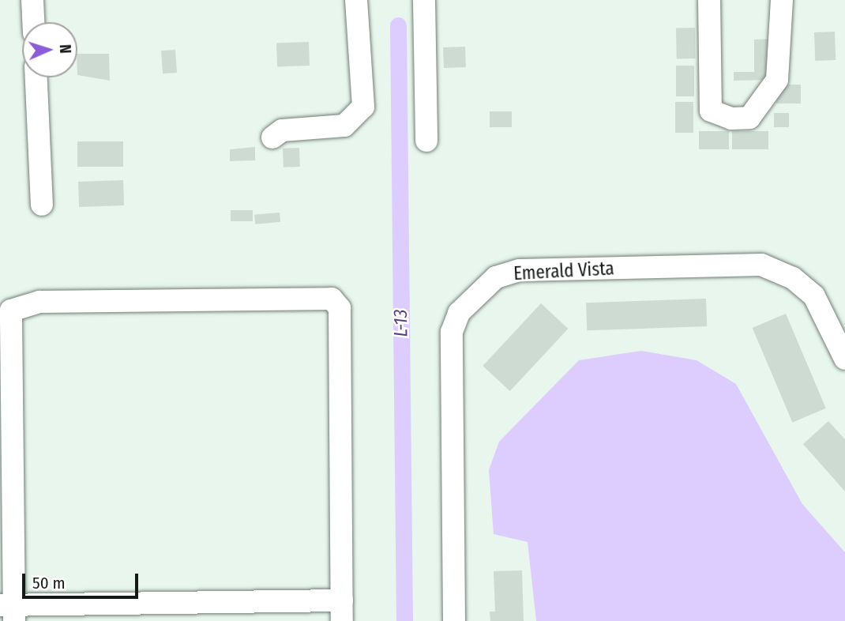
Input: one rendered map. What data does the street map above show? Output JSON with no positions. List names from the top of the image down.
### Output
{
  "streets": {
    "street": ["Emerald Vista"]
  },
  "water": ["L-13"],
  "scale_bar": "50 m",
  "north": "right"
}
